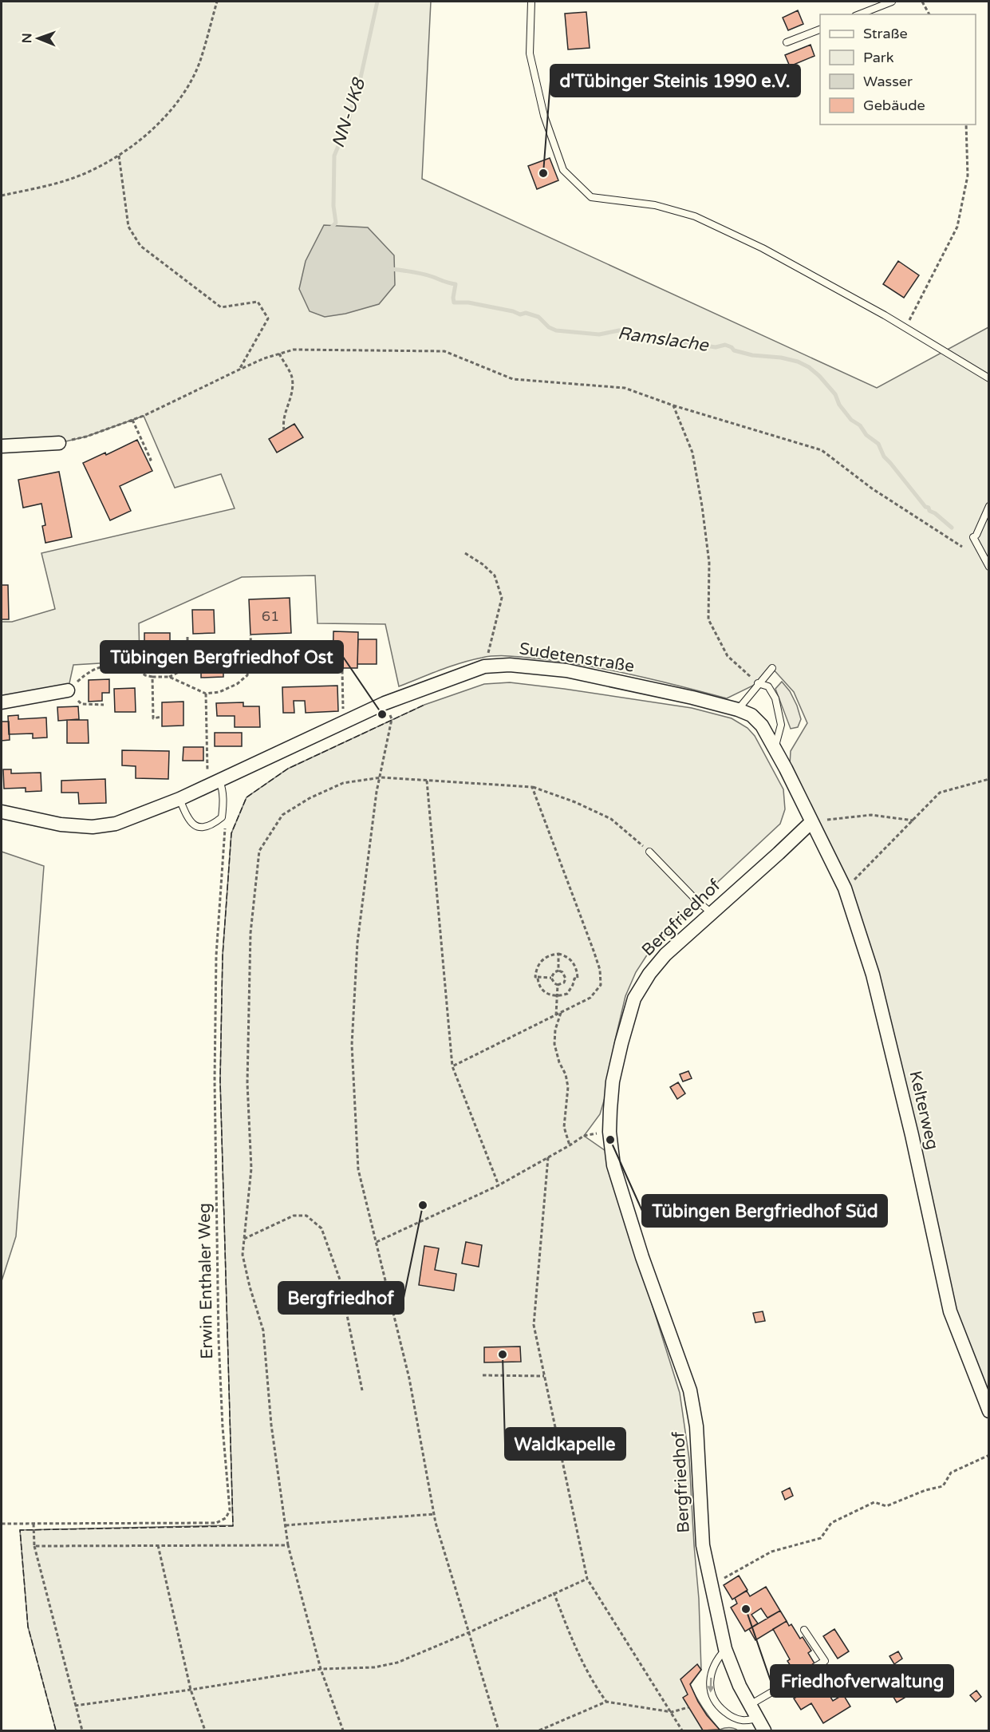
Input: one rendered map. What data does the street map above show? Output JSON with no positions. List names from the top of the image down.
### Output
{
  "streets": {
    "street": ["Sudetenstraße", "Bergfriedhof", "Kelterweg"],
    "path": ["Erwin Enthaler Weg"]
  },
  "crossings": [
    ["Sudetenstraße", "Bergfriedhof"],
    ["Sudetenstraße", "Kelterweg"],
    ["Sudetenstraße", "Erwin Enthaler Weg"],
    ["Bergfriedhof", "Kelterweg"]
  ],
  "water": ["NN-UK8", "Ramslache"],
  "places": [
    "d'Tübinger Steinis 1990 e.V.",
    "Tübingen Bergfriedhof Ost",
    "Tübingen Bergfriedhof Süd",
    "Bergfriedhof",
    "Waldkapelle",
    "Friedhofverwaltung"
  ],
  "house_numbers": ["61"],
  "legend": [
    "Straße",
    "Park",
    "Wasser",
    "Gebäude"
  ],
  "north": "left"
}
